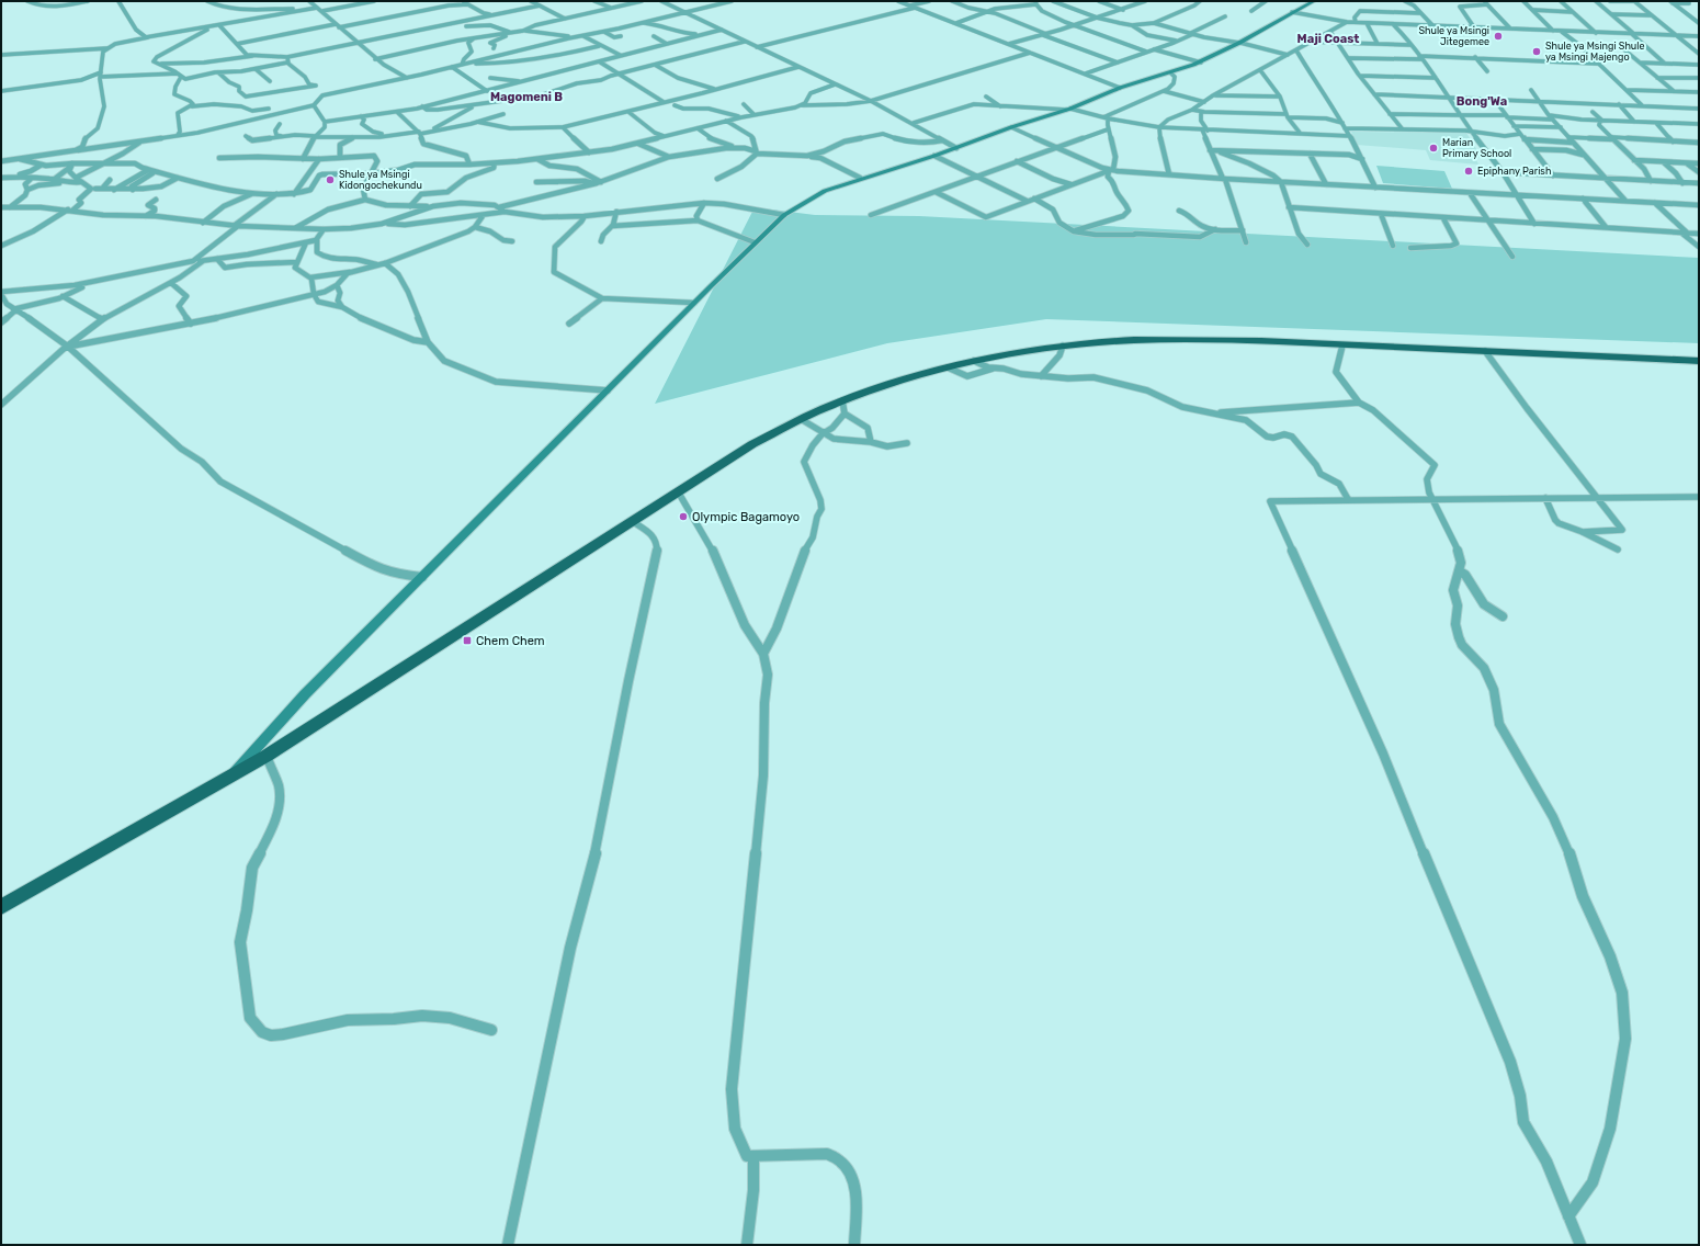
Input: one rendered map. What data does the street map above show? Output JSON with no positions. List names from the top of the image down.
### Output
{
  "districts": ["Maji Coast", "Magomeni B", "Bong'Wa"],
  "places": {
    "other": [
      "Shule ya Msingi Jitegemee",
      "Shule ya Msingi Shule ya Msingi Majengo",
      "Marian Primary School",
      "Epiphany Parish",
      "Shule ya Msingi Kidongochekundu",
      "Olympic Bagamoyo"
    ],
    "transit": ["Chem Chem"]
  }
}
